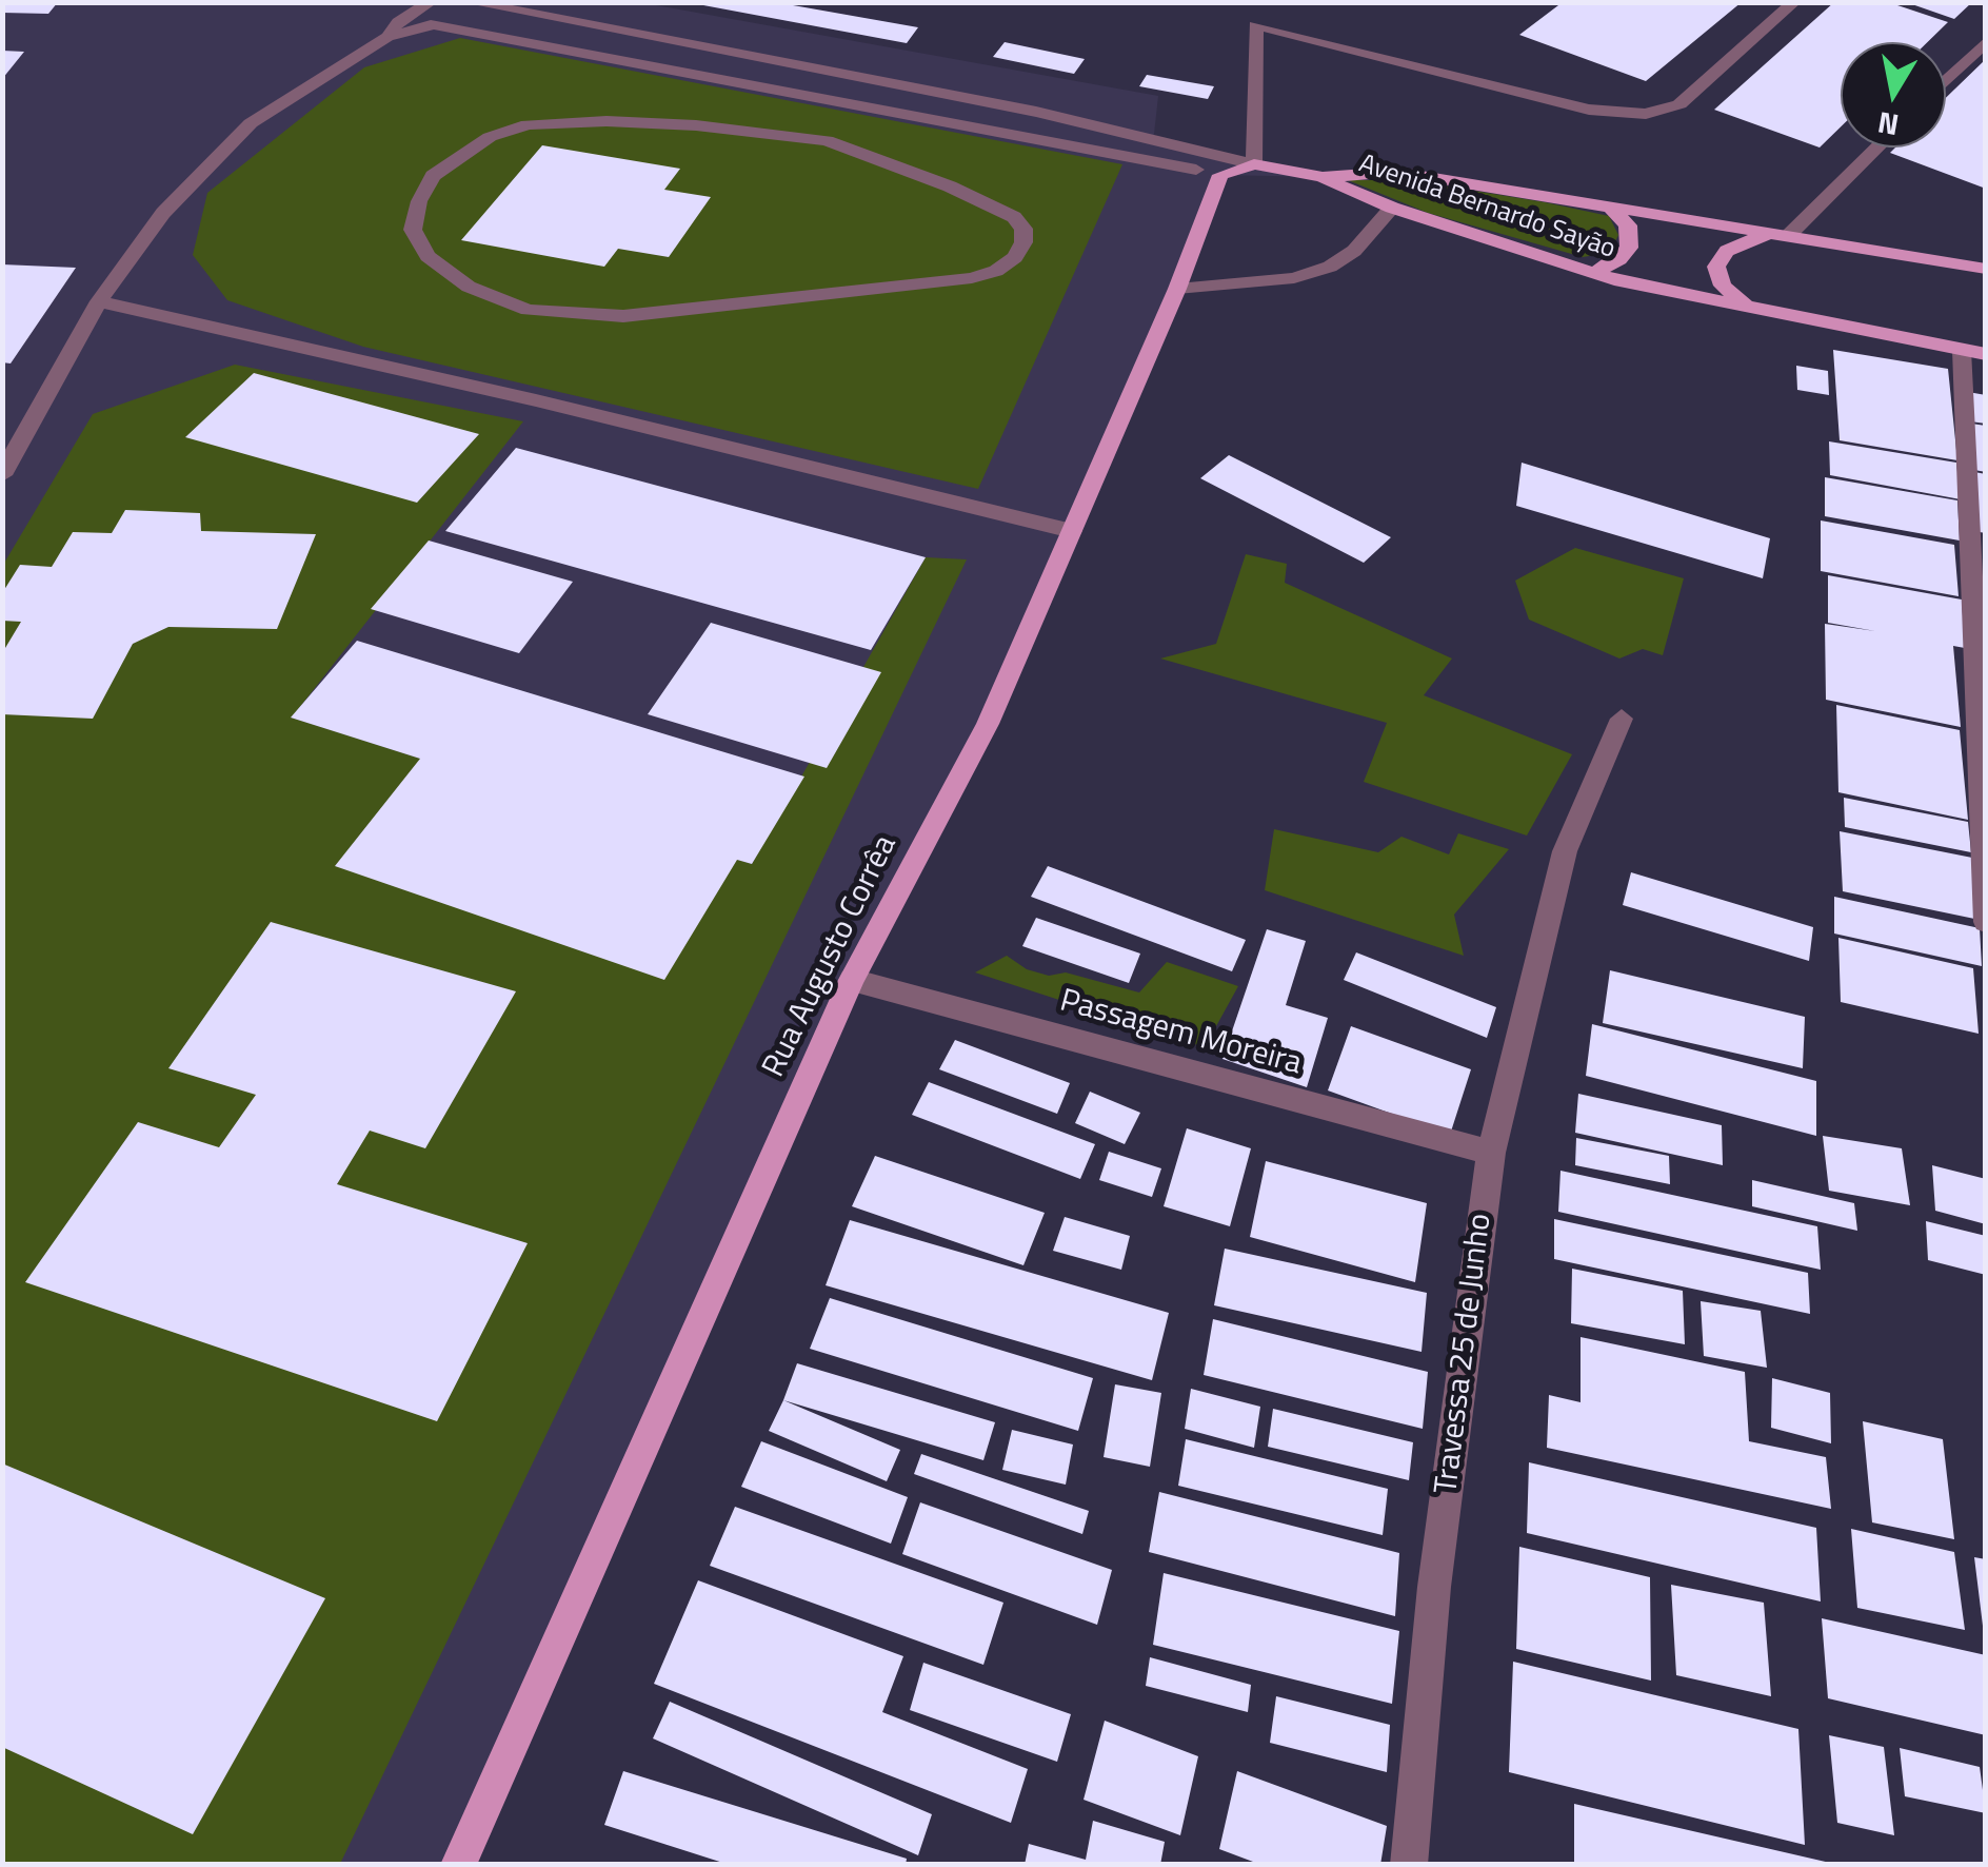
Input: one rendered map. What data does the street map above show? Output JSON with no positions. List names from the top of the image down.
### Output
{
  "streets": {
    "main road": ["Avenida Bernardo Sayão", "Rua Augusto Corrêa"],
    "street": ["Passagem Moreira", "Travessa 25 de Junho"]
  },
  "crossings": [
    ["Rua Augusto Corrêa", "Passagem Moreira"],
    ["Passagem Moreira", "Travessa 25 de Junho"]
  ],
  "north": "bottom"
}
